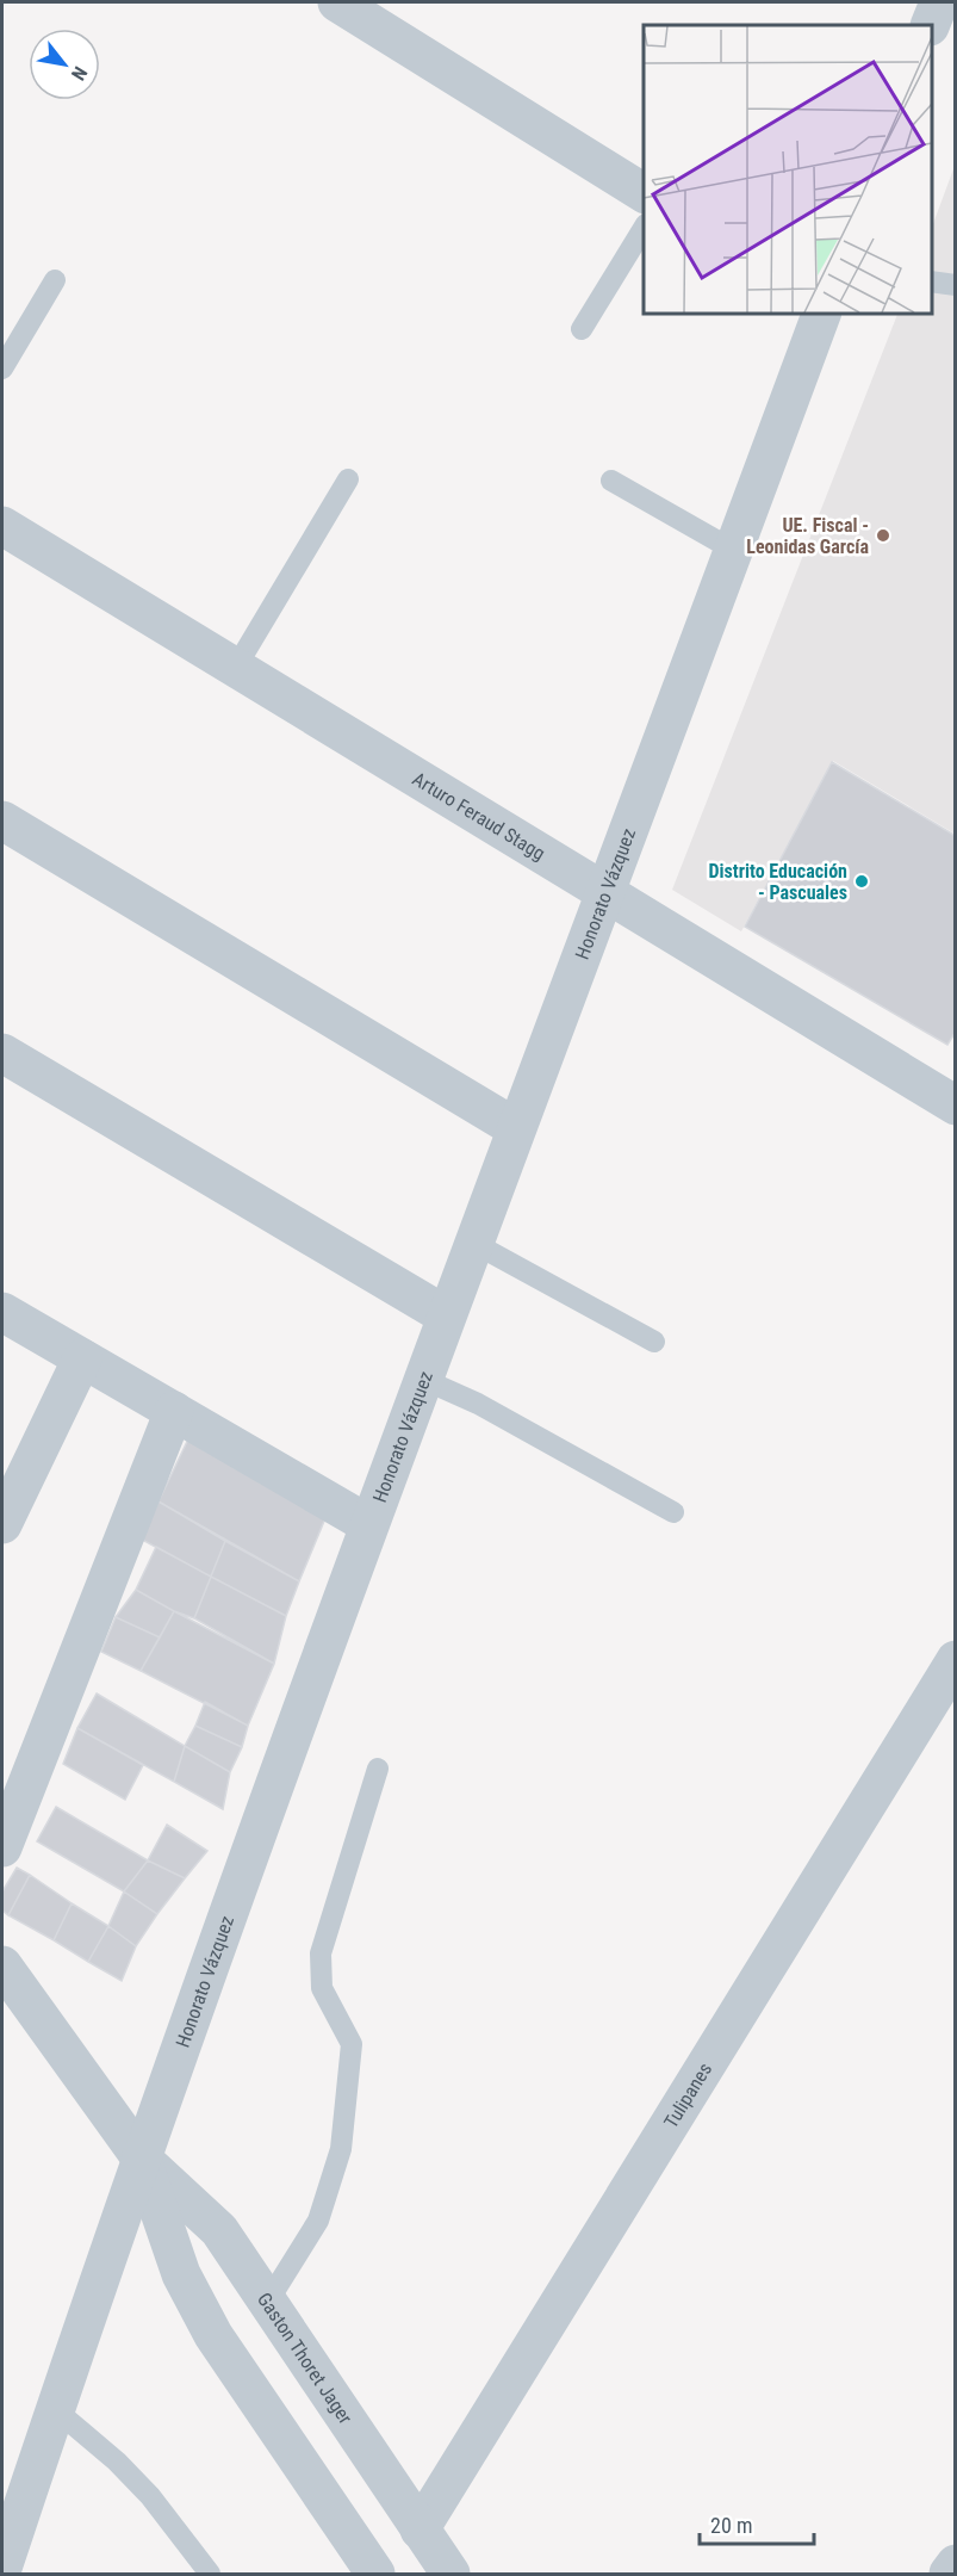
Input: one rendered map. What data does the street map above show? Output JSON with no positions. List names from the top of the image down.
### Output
{
  "streets": {
    "street": [
      "Arturo Feraud Stagg",
      "Honorato Vázquez",
      "Tulipanes",
      "Gaston Thoret Jager"
    ]
  },
  "crossings": [
    ["Arturo Feraud Stagg", "Honorato Vázquez"],
    ["Honorato Vázquez", "Gaston Thoret Jager"],
    ["Tulipanes", "Gaston Thoret Jager"]
  ],
  "places": ["UE. Fiscal - Leonidas García", "Distrito Educación - Pascuales"],
  "scale_bar": "20 m",
  "north": "bottom right"
}
